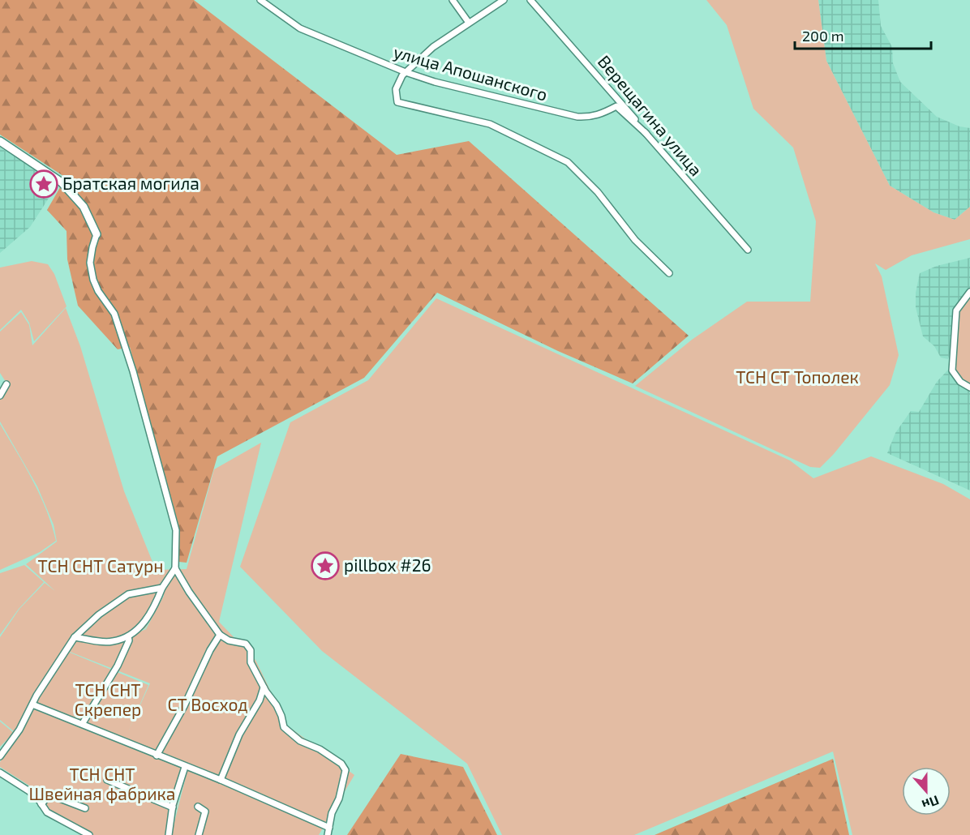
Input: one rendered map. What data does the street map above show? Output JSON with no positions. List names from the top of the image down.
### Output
{
  "streets": {
    "street": ["улица Апошанского", "Верещагина улица"]
  },
  "crossings": [
    ["улица Апошанского", "Верещагина улица"]
  ],
  "parks": [
    "ТСН СТ Тополек",
    "ТСН СНТ Сатурн",
    "ТСН СНТ Скрепер",
    "СТ Восход",
    "ТСН СНТ Швейная фабрика"
  ],
  "places": {
    "place": ["Братская могила", "pillbox #26"]
  },
  "scale_bar": "200 m",
  "north": "bottom"
}
